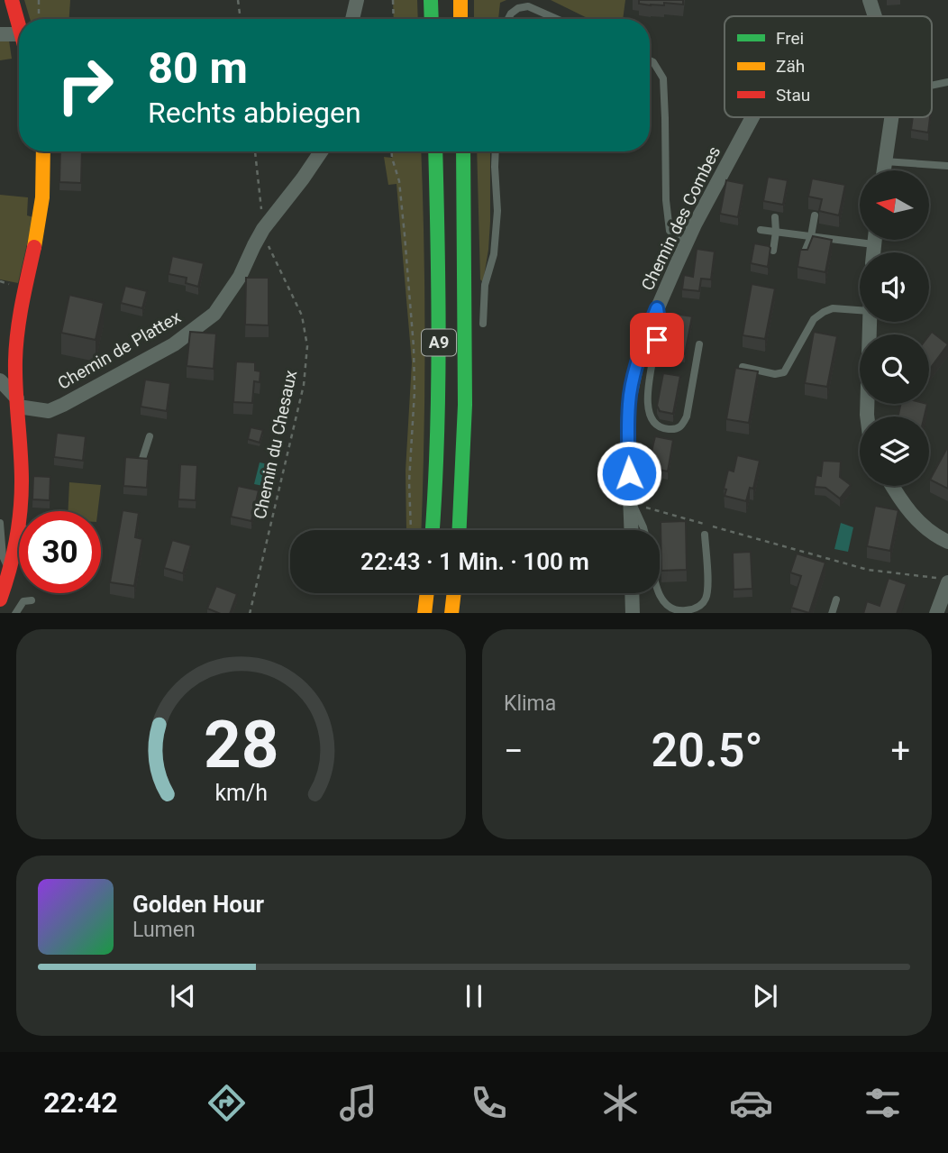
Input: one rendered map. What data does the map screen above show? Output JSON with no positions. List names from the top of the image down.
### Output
{
  "streets": {
    "main road": ["A9"],
    "street": ["Chemin des Combes", "Chemin de Plattex"],
    "path": ["Chemin du Chesaux"]
  },
  "crossings": [
    ["Chemin de Plattex", "Chemin du Chesaux"]
  ],
  "legend": ["Frei", "Zäh", "Stau"],
  "north": "left",
  "page": {
    "turn": ["80 m", "Rechts abbiegen"],
    "limit": "30",
    "trip": "22:43 · 1 Min. · 100 m",
    "tile": "Klima",
    "heat": ["−", "20.5°", "+"],
    "song": ["Golden Hour", "Lumen"],
    "tabs": "22:42",
    "gauge": ["28", "km/h"]
  }
}
